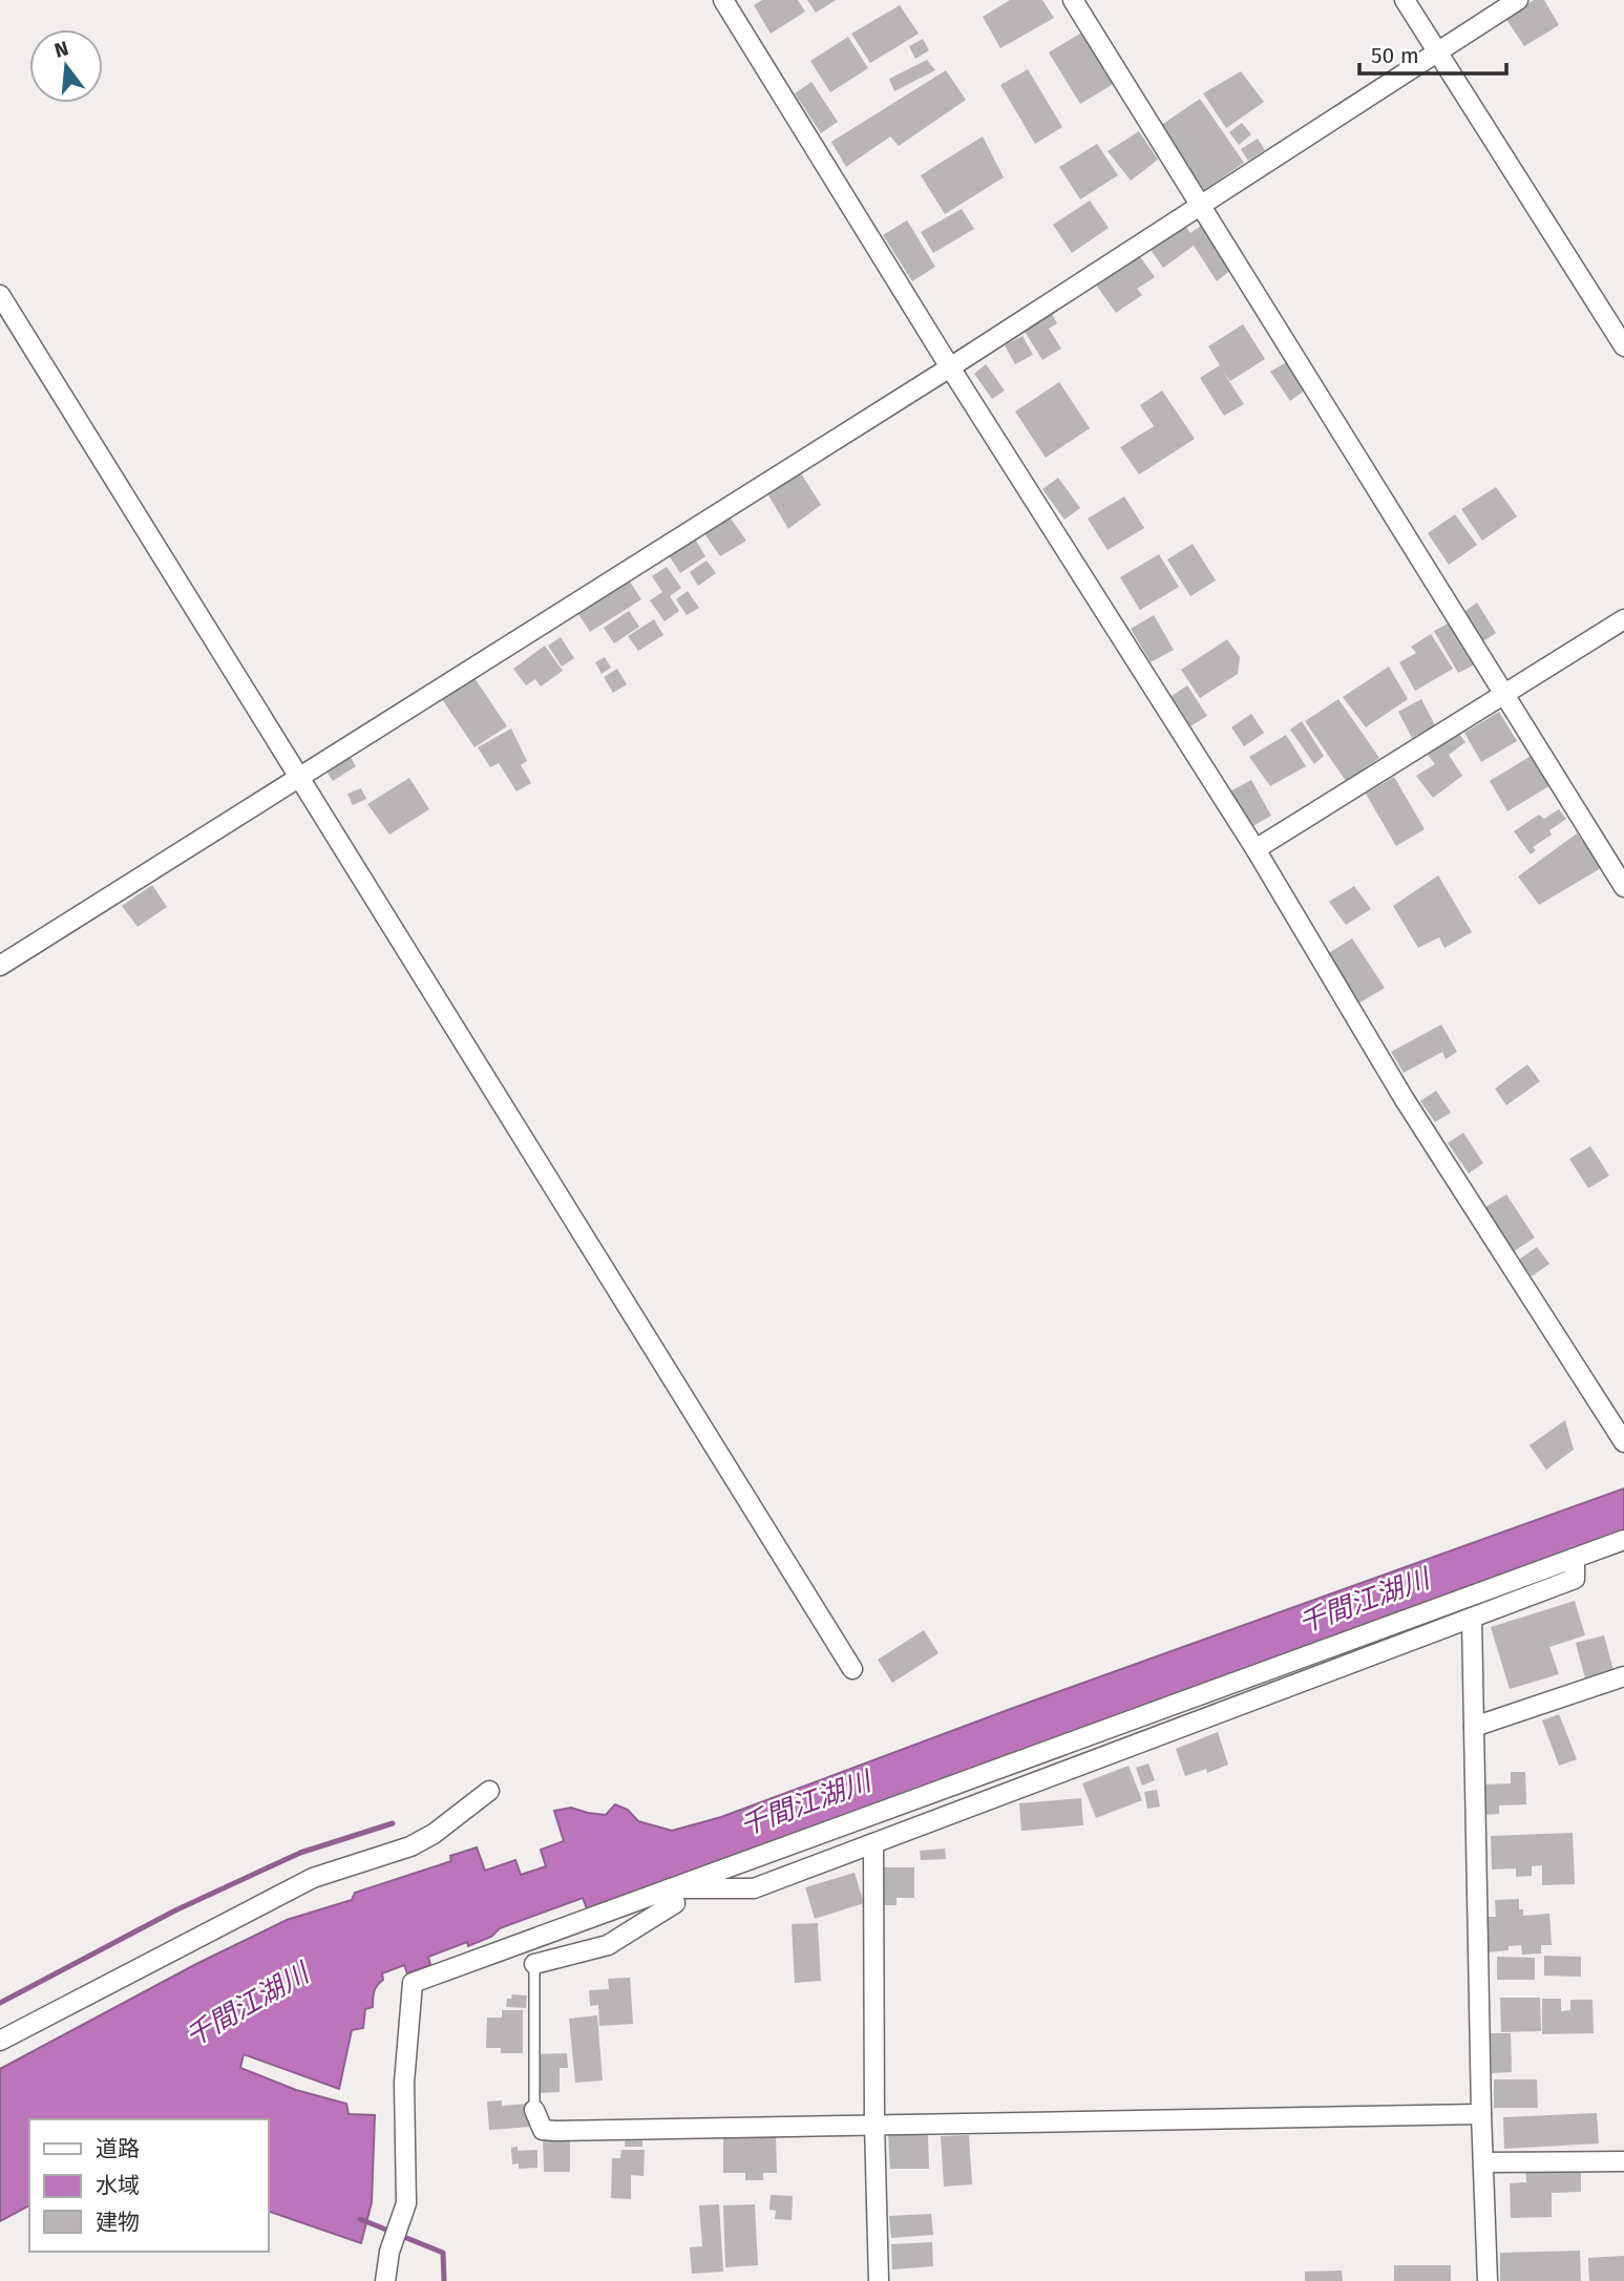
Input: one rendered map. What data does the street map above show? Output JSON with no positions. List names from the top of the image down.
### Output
{
  "water": ["千間江湖川"],
  "legend": ["道路", "水域", "建物"],
  "scale_bar": "50 m",
  "north": "top"
}
